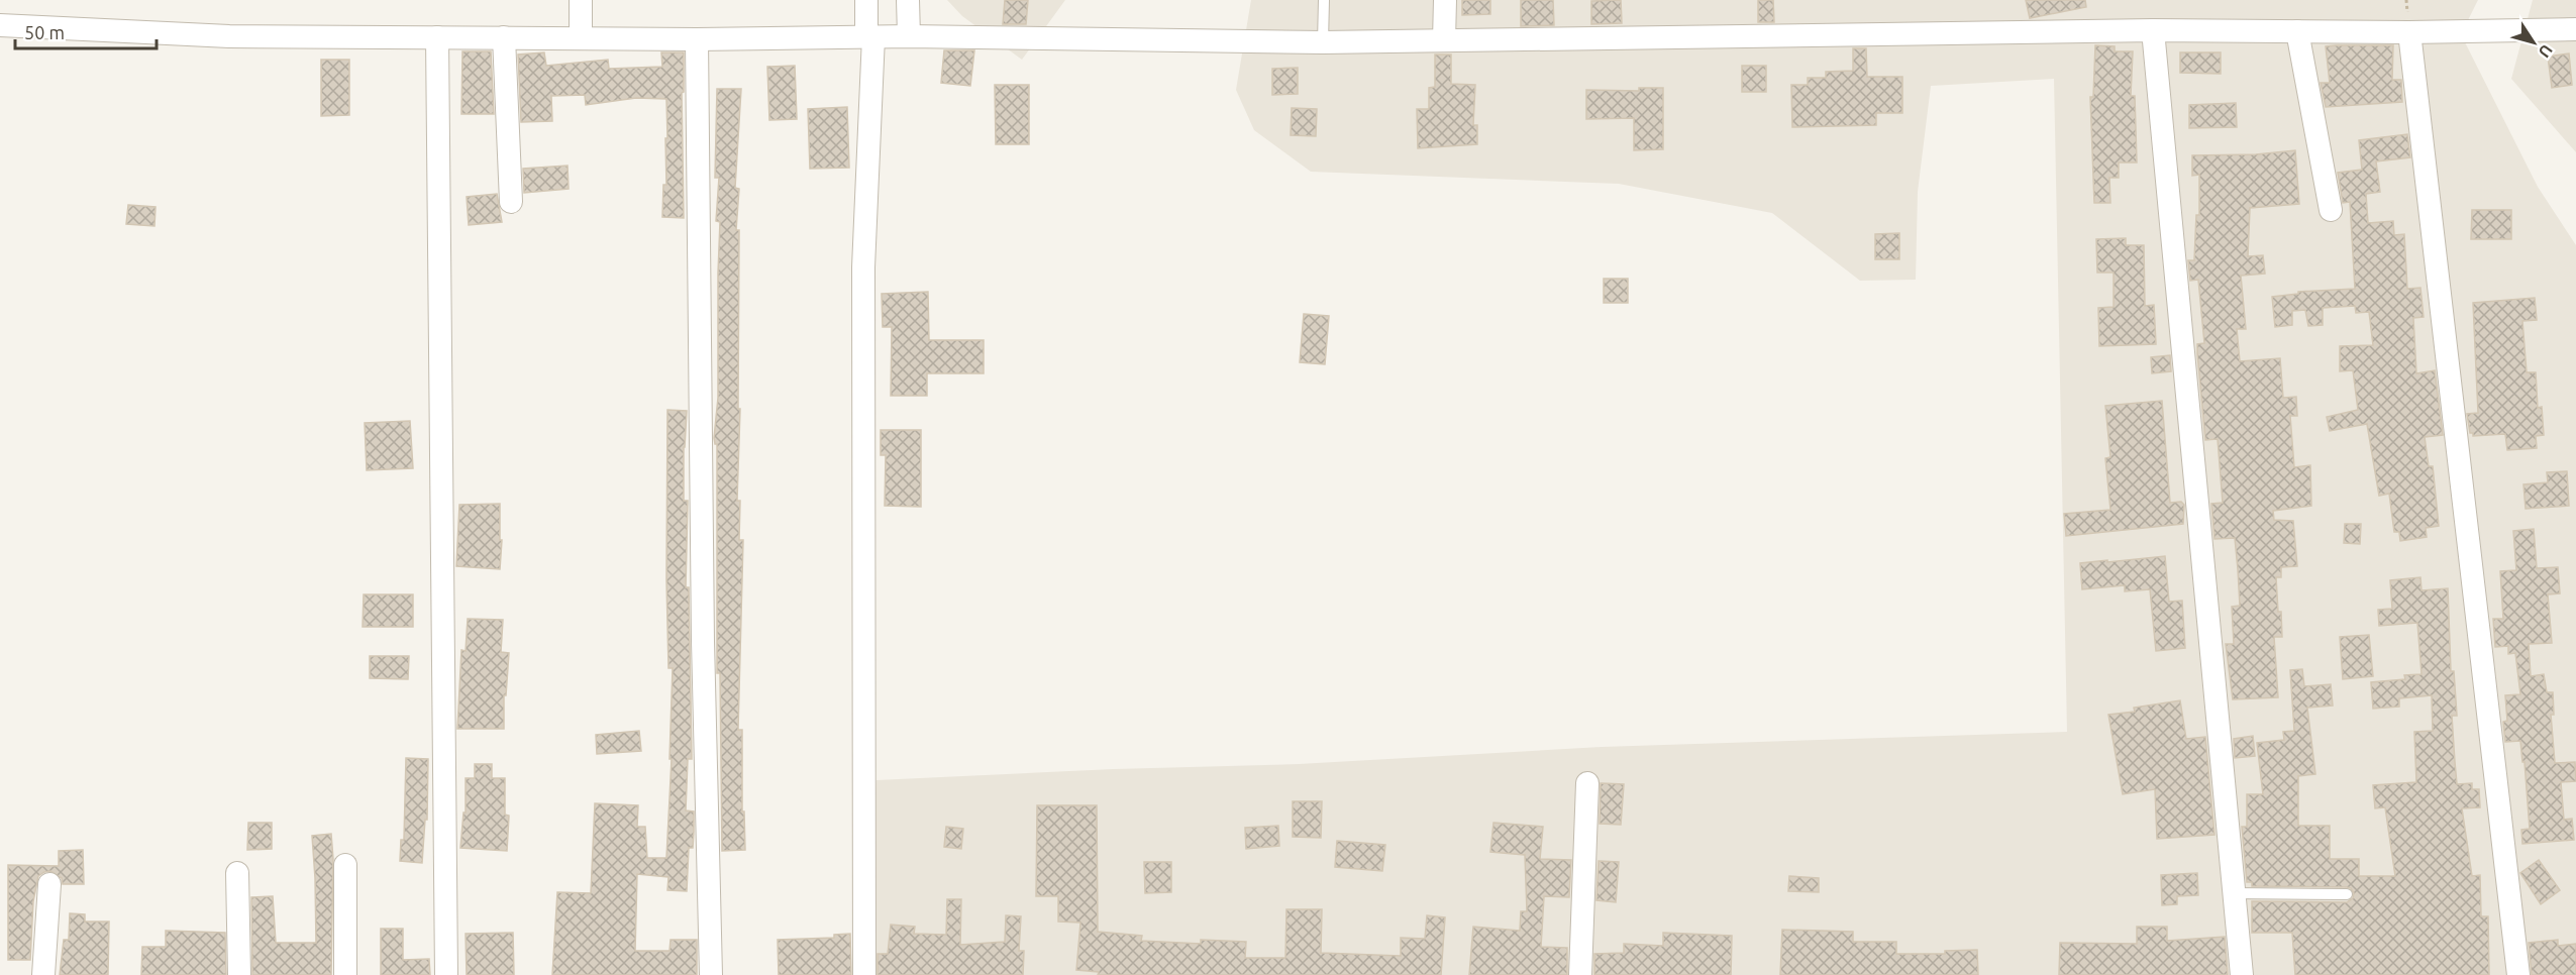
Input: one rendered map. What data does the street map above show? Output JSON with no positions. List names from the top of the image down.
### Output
{
  "scale_bar": "50 m",
  "north": "bottom right"
}
